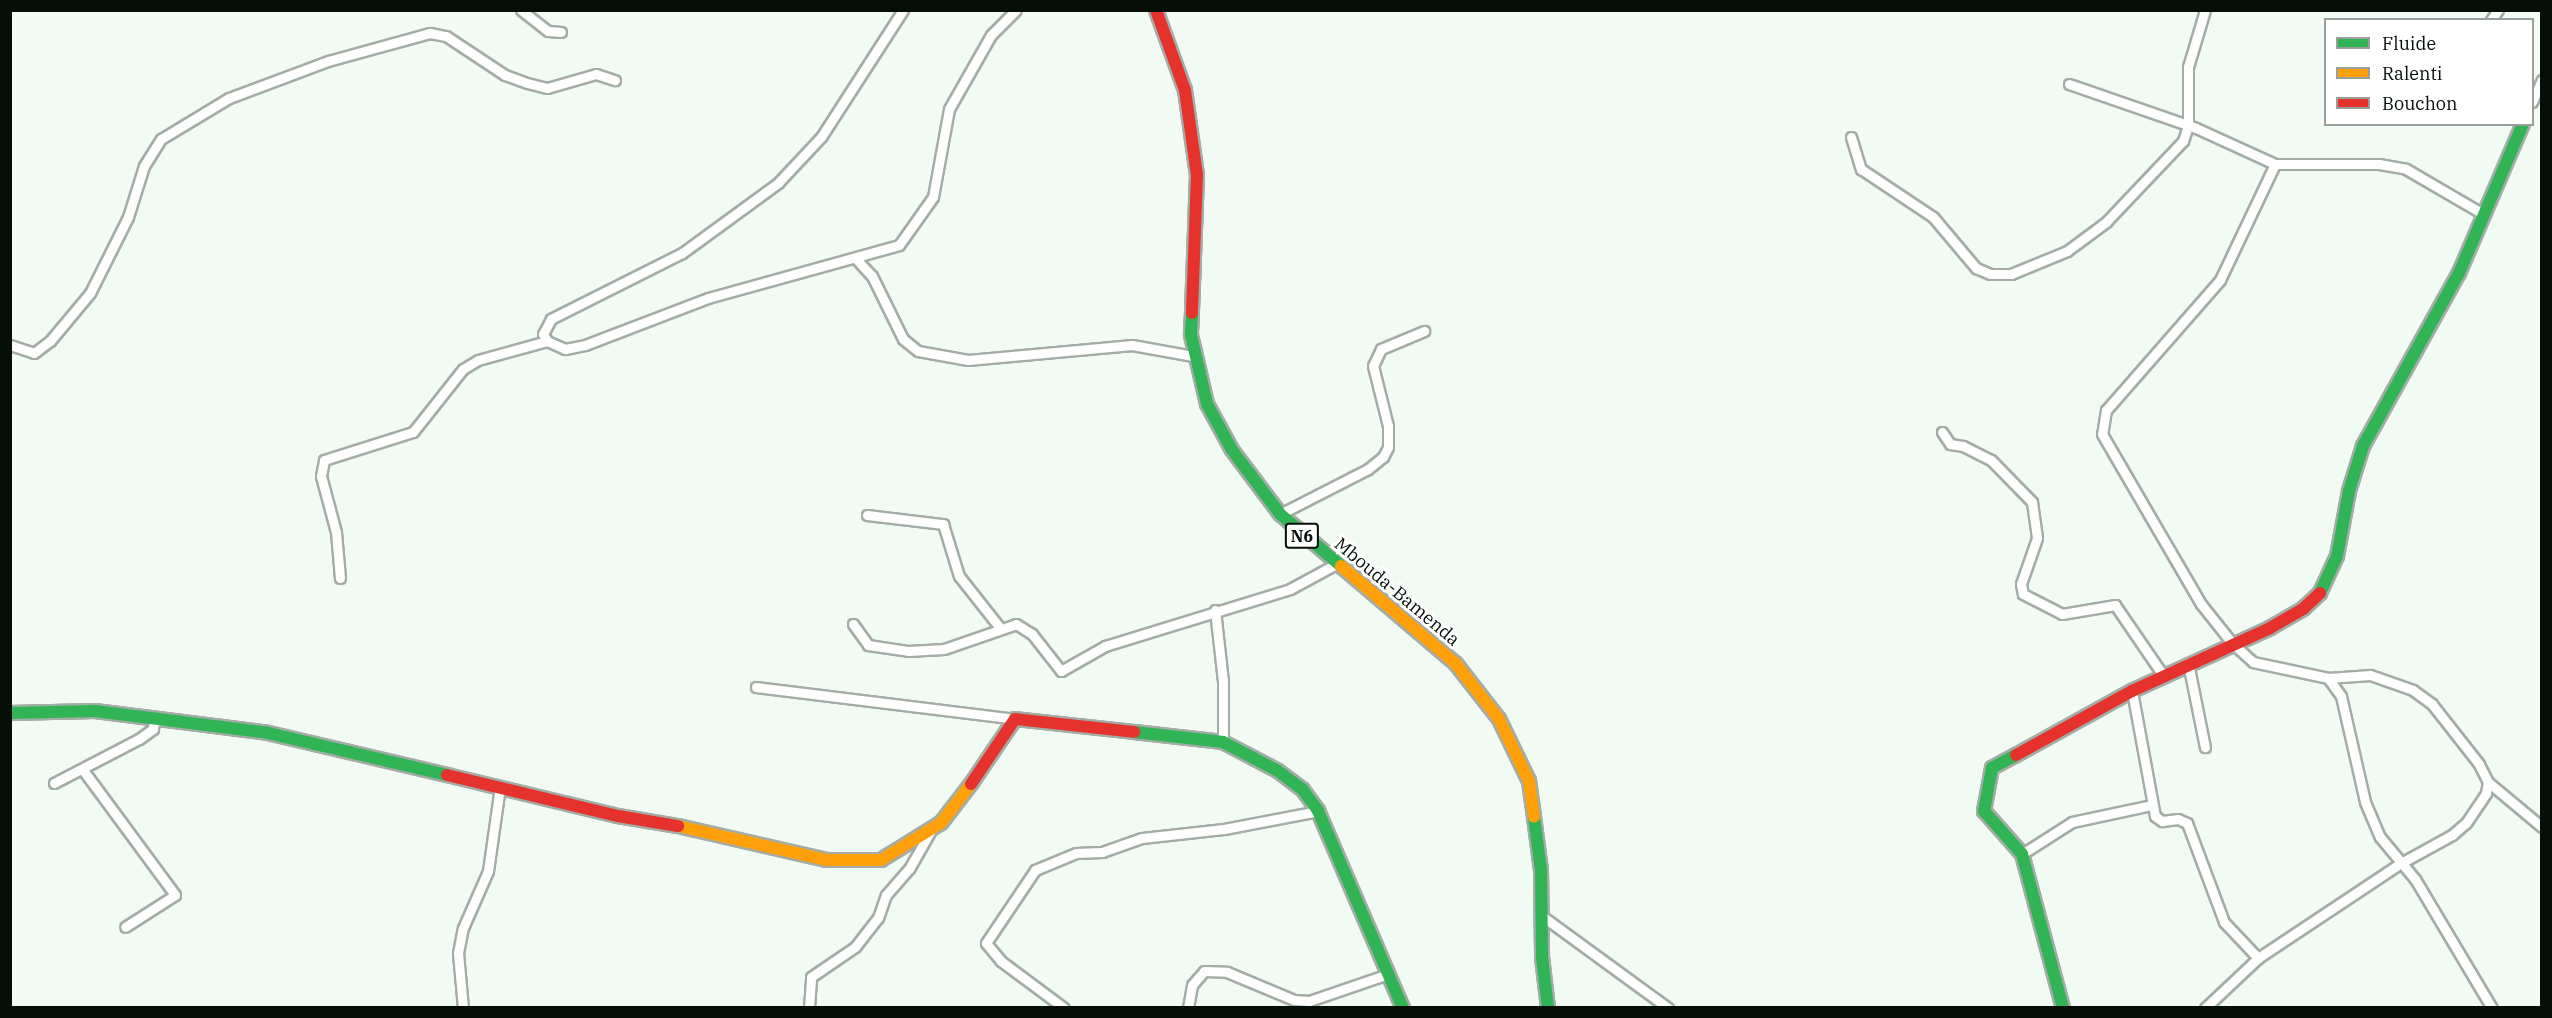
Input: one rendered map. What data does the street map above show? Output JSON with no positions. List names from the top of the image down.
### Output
{
  "streets": {
    "main road": ["N6", "Mbouda-Bamenda"]
  },
  "legend": ["Fluide", "Ralenti", "Bouchon"]
}
